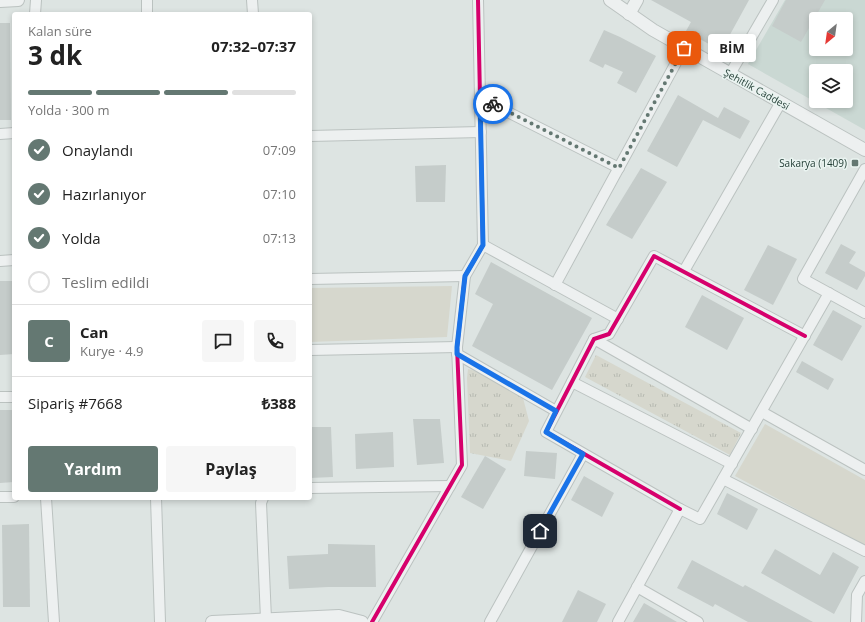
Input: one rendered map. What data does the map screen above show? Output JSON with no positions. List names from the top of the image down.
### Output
{
  "streets": {
    "street": ["Şehitlik Caddesi"]
  },
  "places": {
    "other": ["BİM"],
    "transit": ["Sakarya (1409)"]
  },
  "north": "bottom left",
  "page": {
    "heading": ["3 dk", "Kalan süre", "07:32–07:37"],
    "panel": [
      "Can",
      "Kurye · 4.9",
      "Sipariş #7668",
      "₺388"
    ],
    "bubble": "BİM",
    "bar": "Yolda · 300 m",
    "list": [
      ["Onaylandı", "07:09"],
      ["Hazırlanıyor", "07:10"],
      ["Yolda", "07:13"],
      "Teslim edildi"
    ],
    "round": "C",
    "buttons": ["Yardım", "Paylaş"]
  }
}
